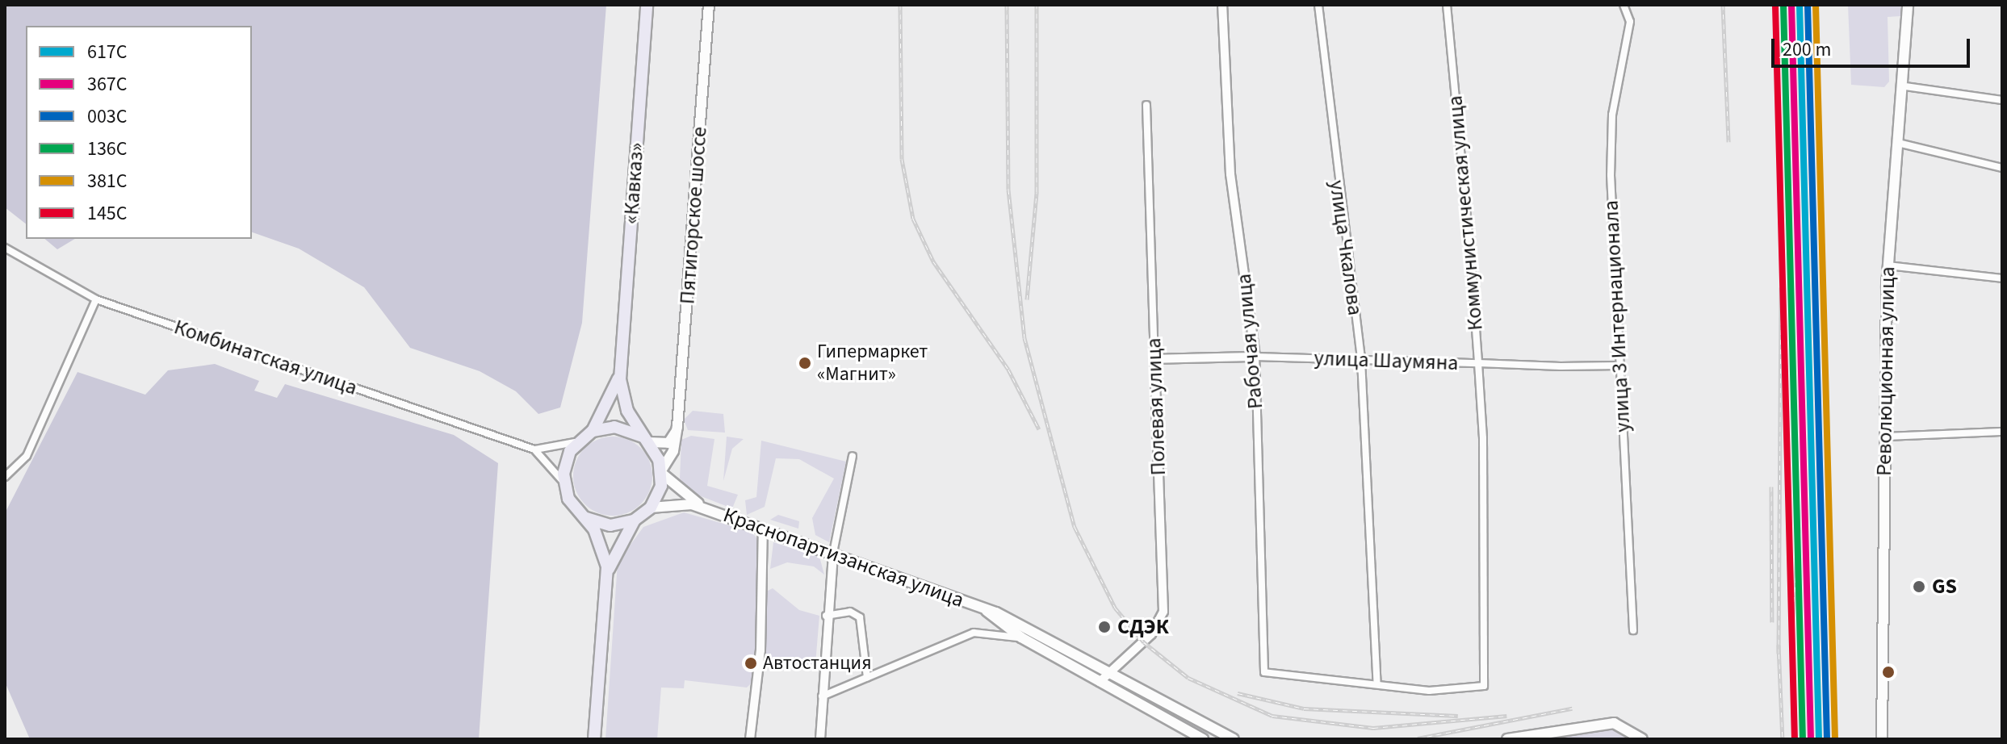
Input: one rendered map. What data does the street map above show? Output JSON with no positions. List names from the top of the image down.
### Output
{
  "streets": {
    "highway": ["«Кавказ»"],
    "main road": ["Пятигорское шоссе", "Революционная улица", "Краснопартизанская улица"],
    "street": [
      "Коммунистическая улица",
      "улица Чкалова",
      "улица 3 Интернационала",
      "Рабочая улица",
      "Комбинатская улица",
      "улица Шаумяна",
      "Полевая улица"
    ]
  },
  "crossings": [
    ["«Кавказ»", "Пятигорское шоссе"],
    ["«Кавказ»", "Комбинатская улица"],
    ["«Кавказ»", "Краснопартизанская улица"],
    ["Коммунистическая улица", "улица Чкалова"],
    ["Коммунистическая улица", "Рабочая улица"],
    ["Коммунистическая улица", "улица Шаумяна"],
    ["Пятигорское шоссе", "Комбинатская улица"],
    ["Пятигорское шоссе", "Краснопартизанская улица"],
    ["улица Чкалова", "Рабочая улица"],
    ["улица Чкалова", "улица Шаумяна"],
    ["улица 3 Интернационала", "улица Шаумяна"],
    ["Рабочая улица", "улица Шаумяна"],
    ["Комбинатская улица", "Краснопартизанская улица"],
    ["улица Шаумяна", "Полевая улица"],
    ["Полевая улица", "Краснопартизанская улица"]
  ],
  "places": [
    "Гипермаркет «Магнит»",
    "GS",
    "СДЭК",
    "Автостанция"
  ],
  "lines": [
    "transit line 617C",
    "transit line 367С",
    "transit line 003С",
    "transit line 381С",
    "transit line 136С",
    "transit line 145С"
  ],
  "legend": [
    "617C",
    "367С",
    "003С",
    "136С",
    "381С",
    "145С"
  ],
  "scale_bar": "200 m"
}
